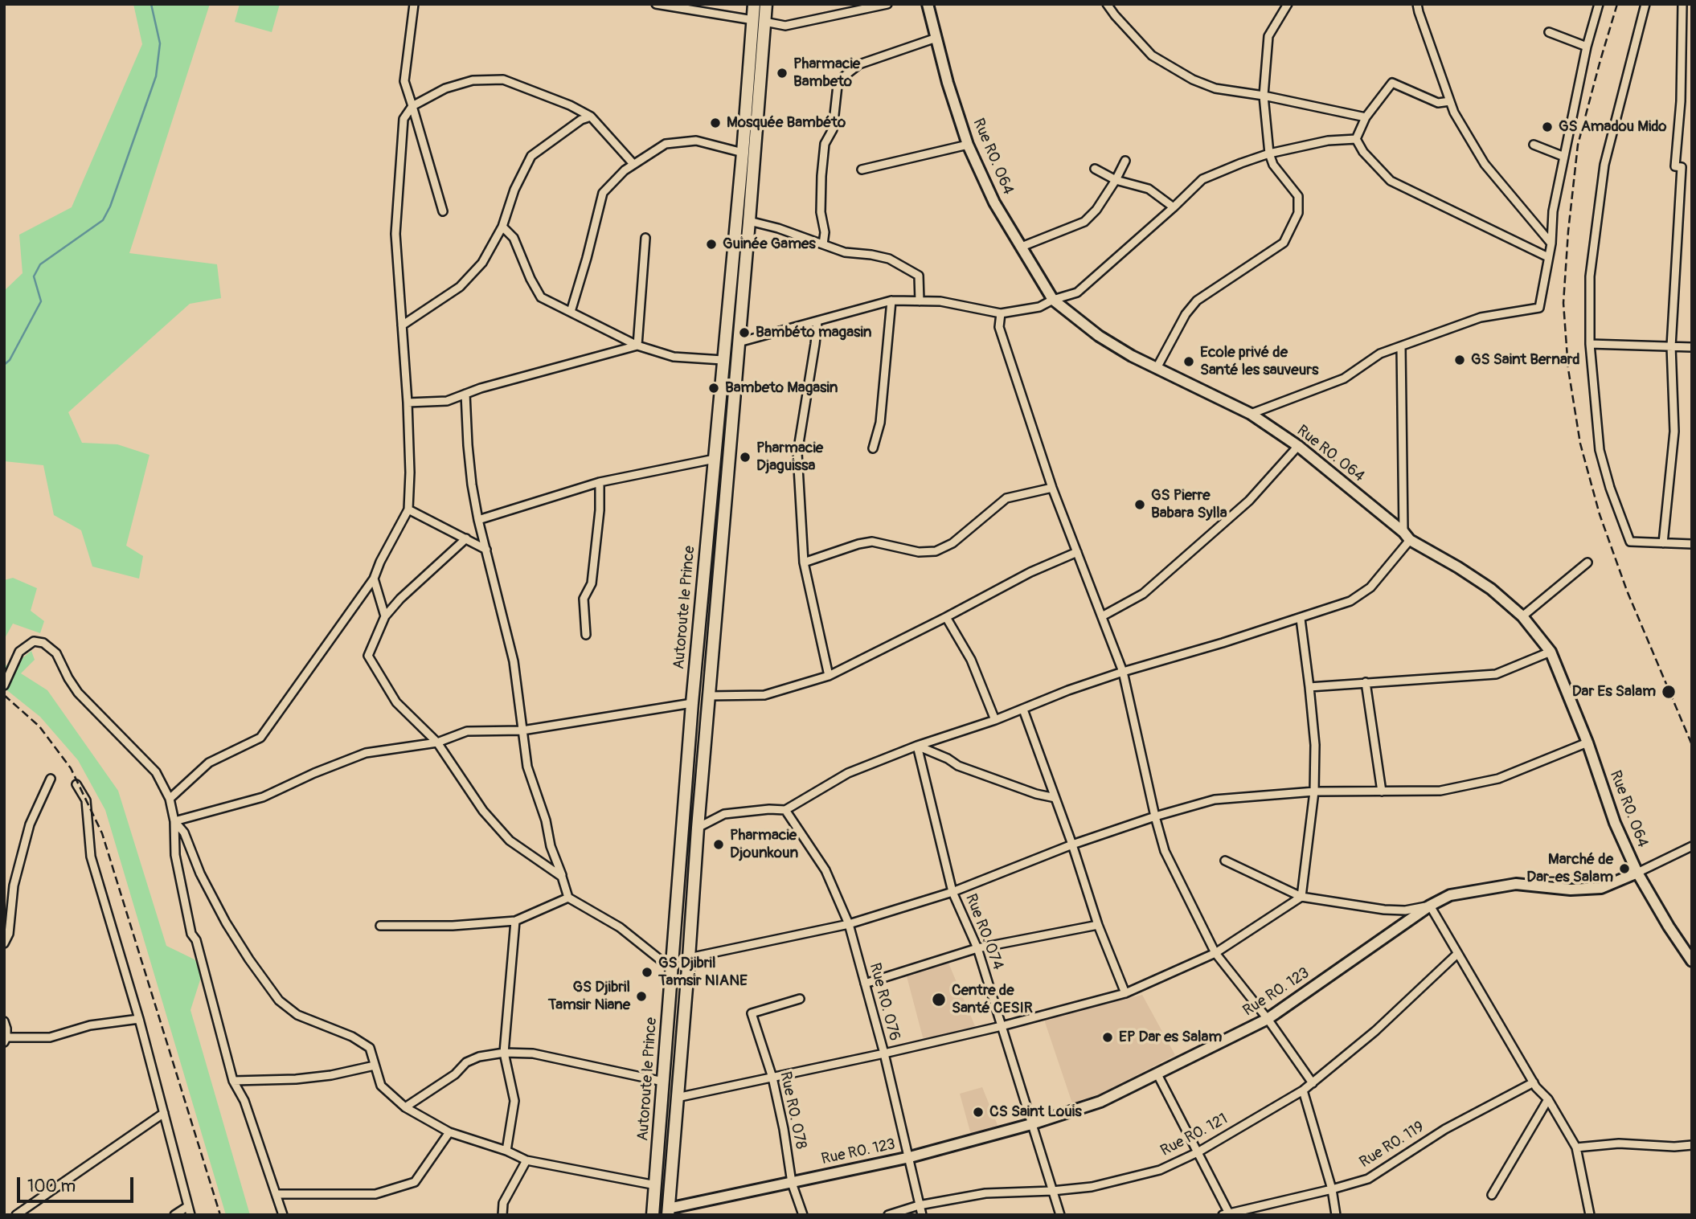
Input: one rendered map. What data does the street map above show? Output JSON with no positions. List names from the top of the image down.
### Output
{
  "streets": {
    "main road": ["Autoroute le Prince"],
    "street": [
      "Rue RO. 064",
      "Rue RO. 074",
      "Rue RO. 123",
      "Rue RO. 076",
      "Rue RO. 078",
      "Rue RO. 121",
      "Rue RO. 119"
    ]
  },
  "crossings": [
    ["Rue RO. 064", "Rue RO. 123"],
    ["Autoroute le Prince", "Rue RO. 123"],
    ["Rue RO. 074", "Rue RO. 123"],
    ["Rue RO. 074", "Rue RO. 121"],
    ["Rue RO. 123", "Rue RO. 076"],
    ["Rue RO. 123", "Rue RO. 078"],
    ["Rue RO. 076", "Rue RO. 121"]
  ],
  "places": [
    "Pharmacie Bambeto",
    "Mosquée Bambéto",
    "GS Amadou Mido",
    "Guinée Games",
    "Bambéto magasin",
    "GS Saint Bernard",
    "Ecole privé de Santé les sauveurs",
    "Bambeto Magasin",
    "Pharmacie Djaguissa",
    "GS Pierre Babara Sylla",
    "Dar Es Salam",
    "Pharmacie Djounkoun",
    "Marché de Dar-es Salam",
    "GS Djibril Tamsir NIANE",
    "GS Djibril Tamsir Niane",
    "Centre de Santé CESIR",
    "EP Dar es Salam",
    "CS Saint Louis"
  ],
  "scale_bar": "100 m"
}
